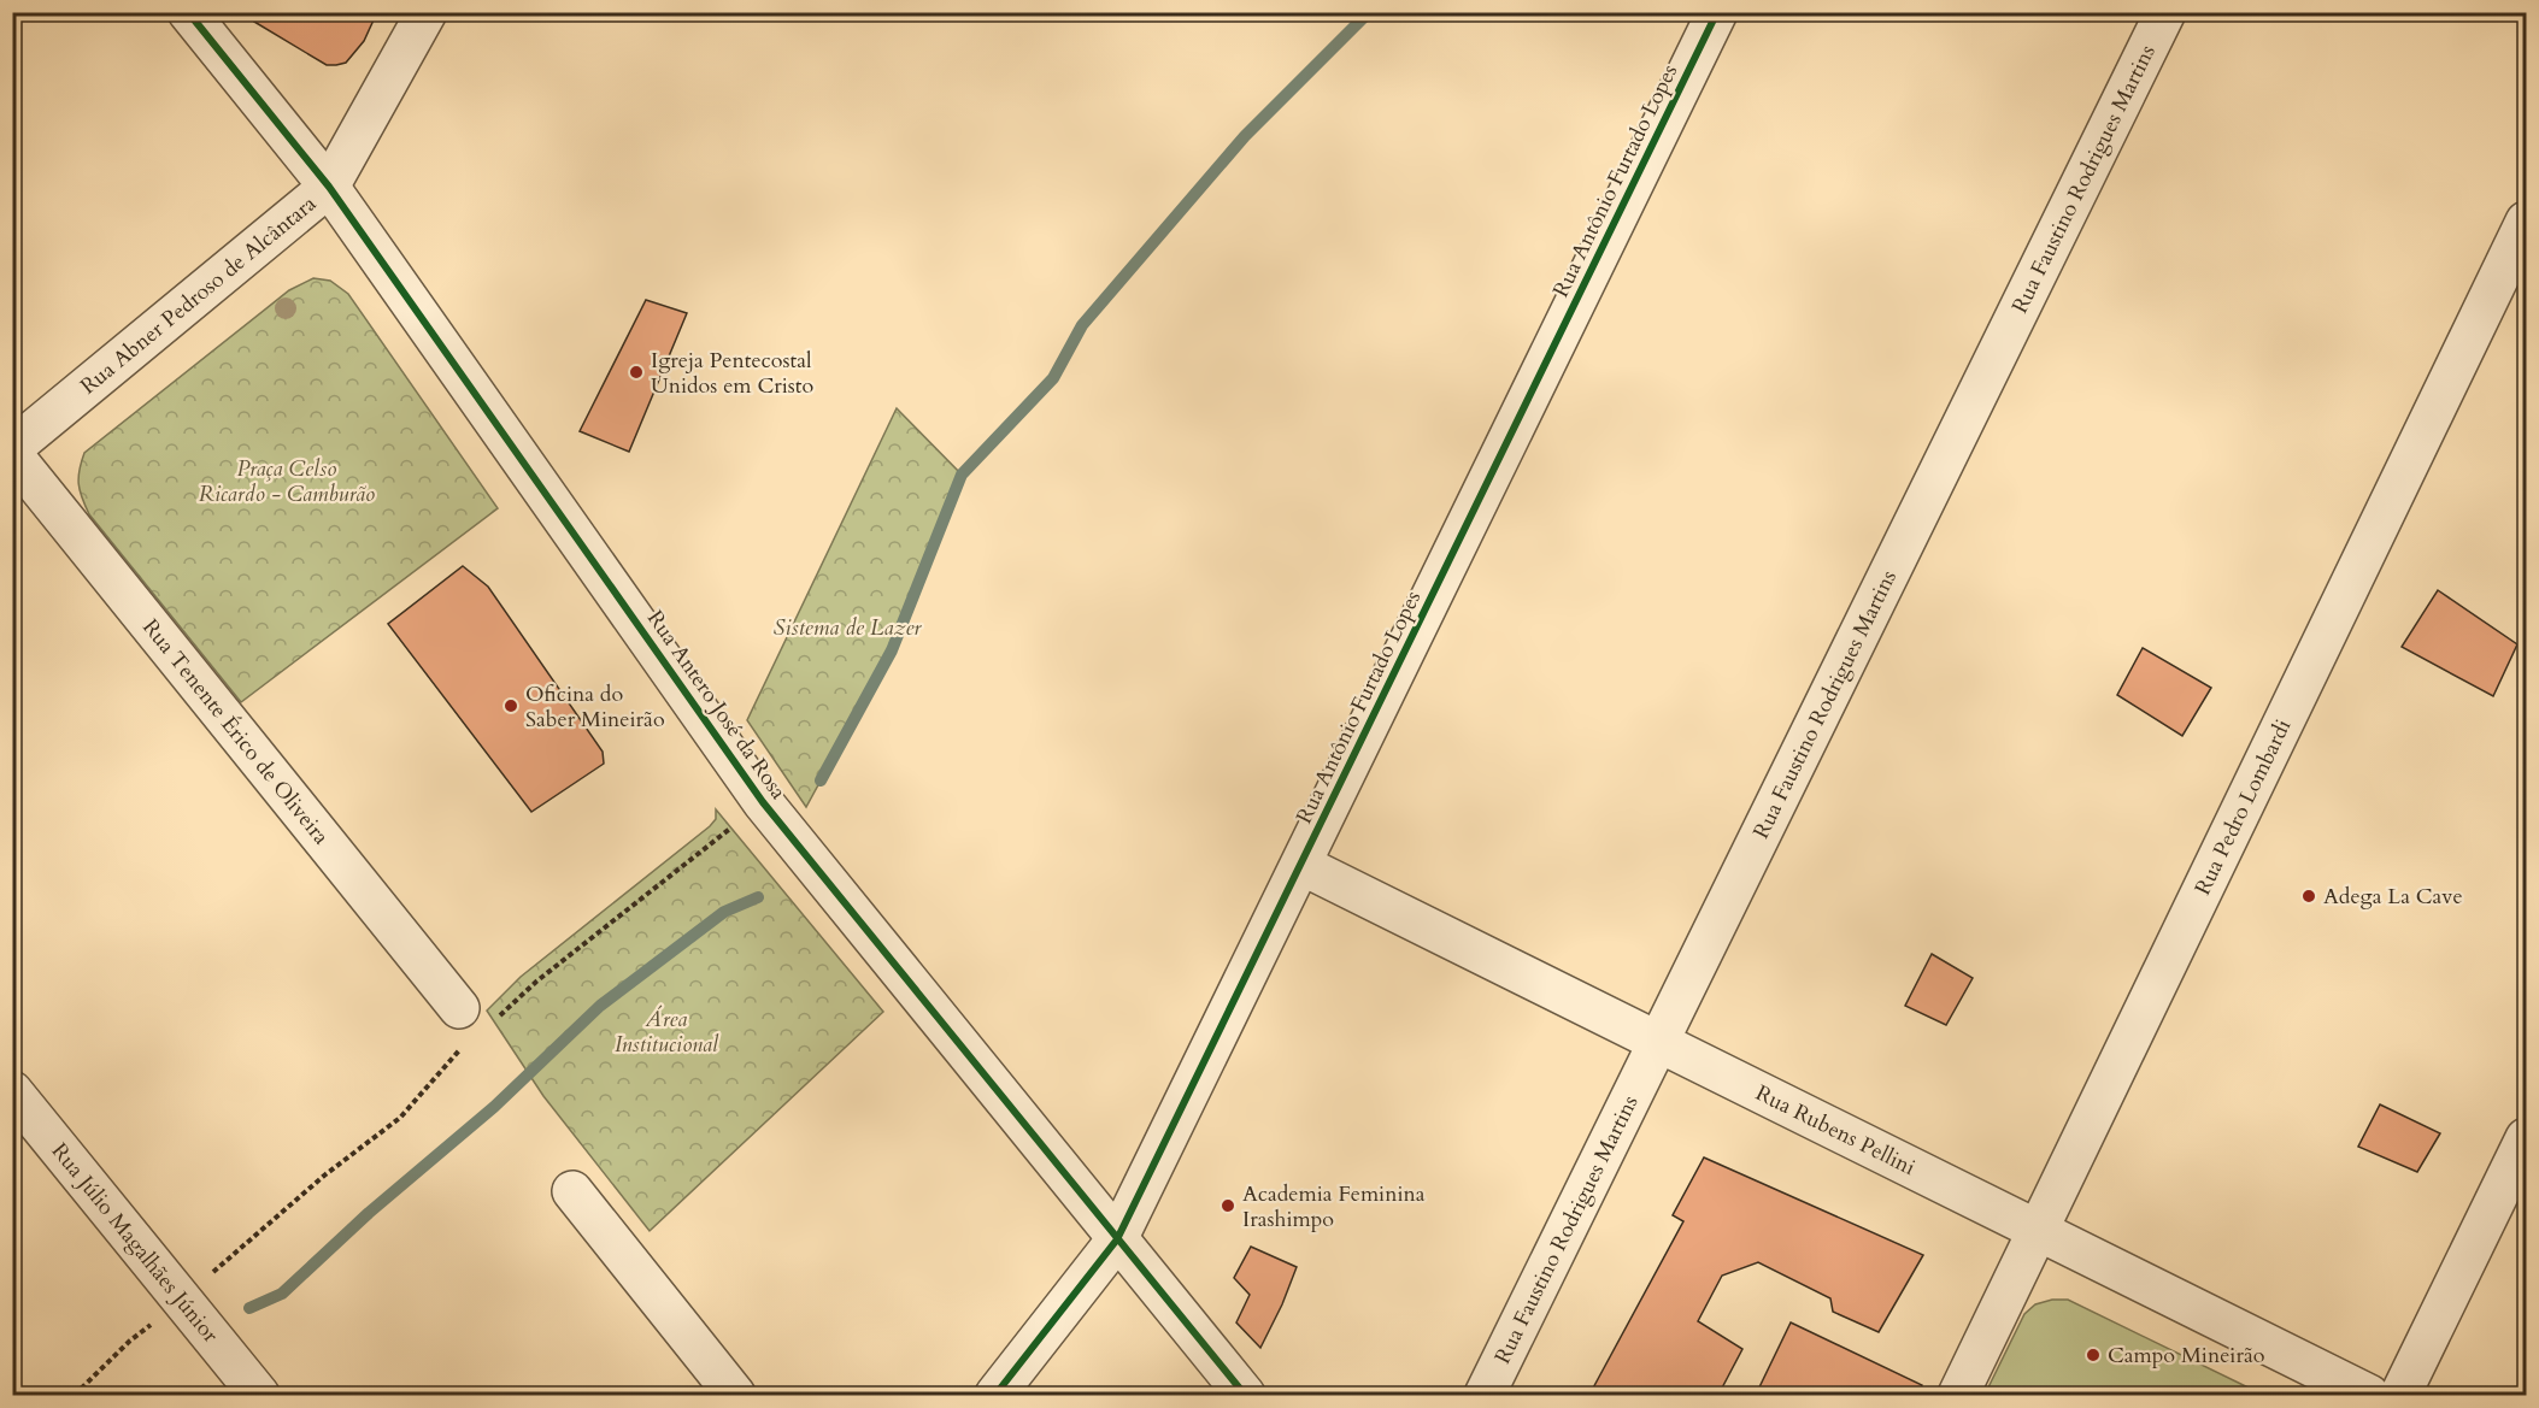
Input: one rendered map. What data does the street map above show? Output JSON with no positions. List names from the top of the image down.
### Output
{
  "streets": {
    "street": [
      "Rua Faustino Rodrigues Martins",
      "Rua Antônio Furtado Lopes",
      "Rua Abner Pedroso de Alcântara",
      "Rua Antero José da Rosa",
      "Rua Tenente Érico de Oliveira",
      "Rua Pedro Lombardi",
      "Rua Rubens Pellini",
      "Rua Júlio Magalhães Júnior"
    ]
  },
  "crossings": [
    ["Rua Faustino Rodrigues Martins", "Rua Rubens Pellini"],
    ["Rua Antônio Furtado Lopes", "Rua Antero José da Rosa"],
    ["Rua Antônio Furtado Lopes", "Rua Rubens Pellini"],
    ["Rua Abner Pedroso de Alcântara", "Rua Antero José da Rosa"],
    ["Rua Pedro Lombardi", "Rua Rubens Pellini"]
  ],
  "parks": ["Praça Celso Ricardo - Camburão", "Sistema de Lazer", "Área Institucional"],
  "places": [
    "Igreja Pentecostal Unidos em Cristo",
    "Oficina do Saber Mineirão",
    "Adega La Cave",
    "Academia Feminina Irashimpo",
    "Campo Mineirão"
  ]
}
